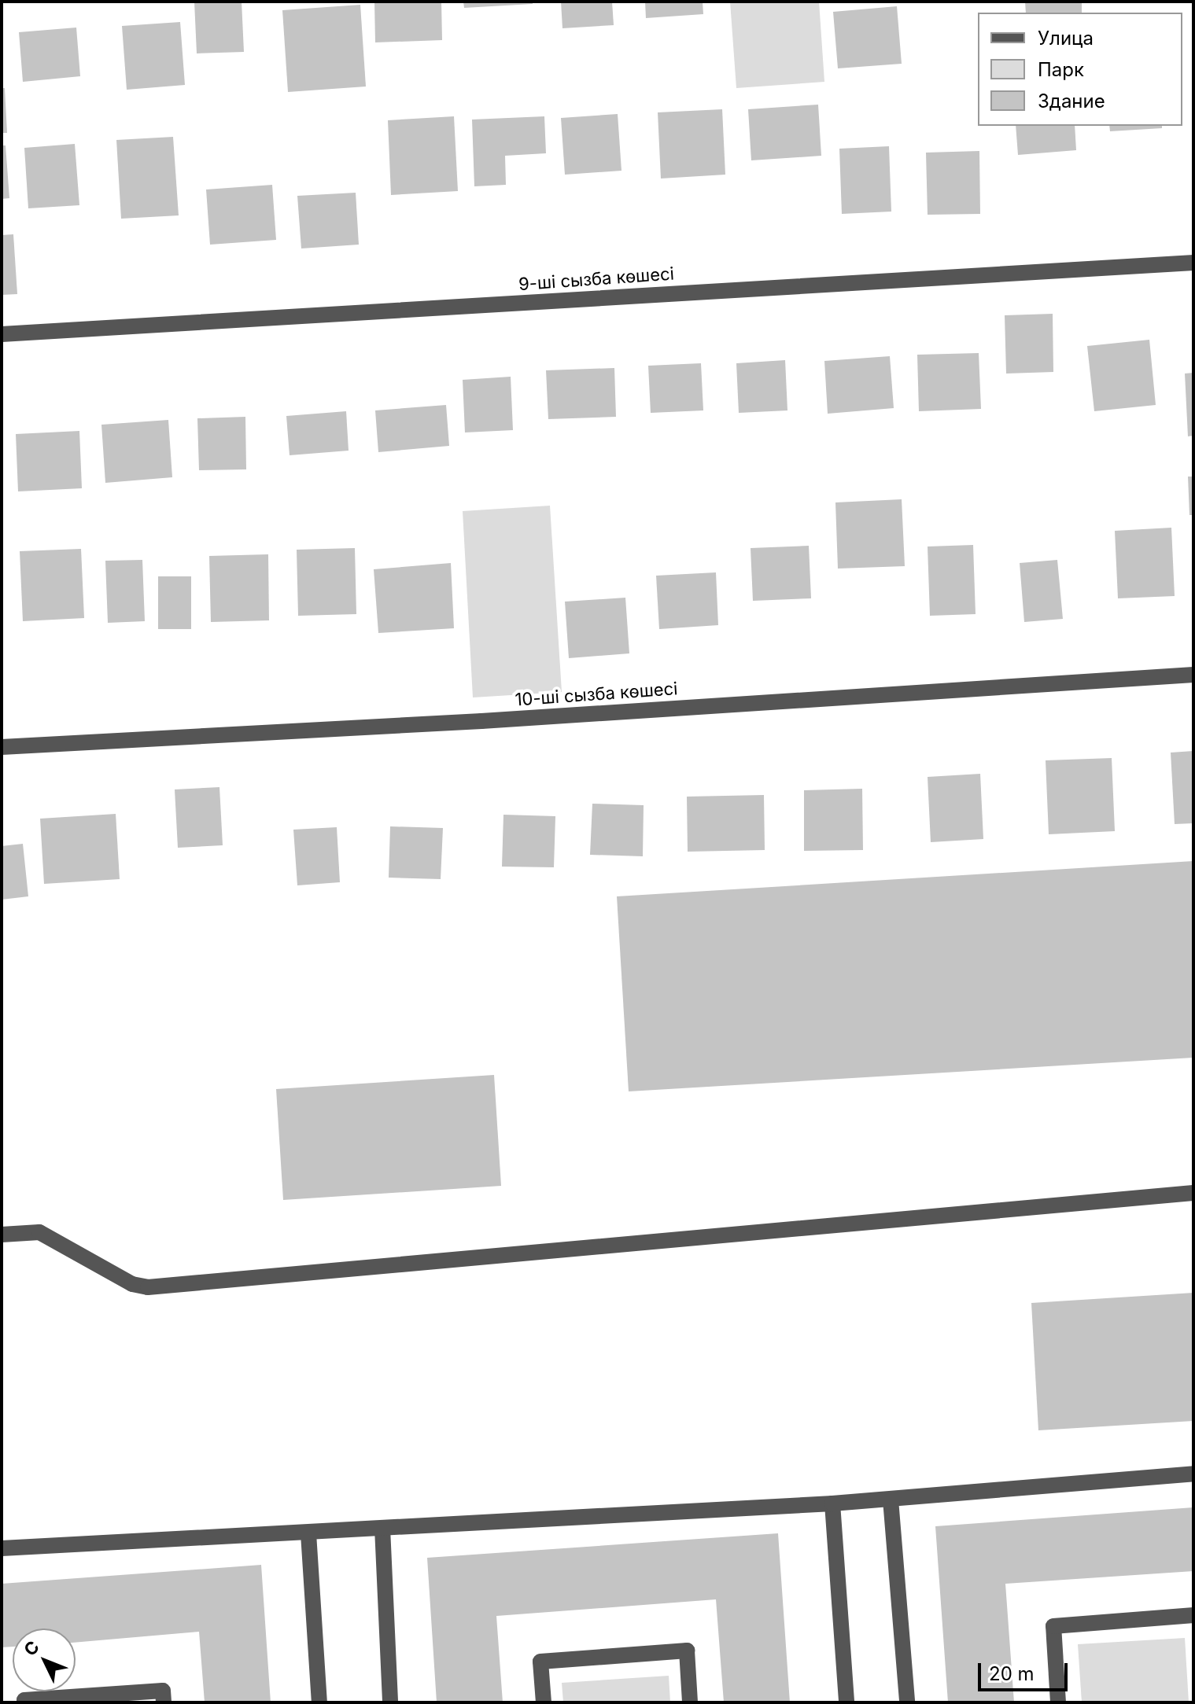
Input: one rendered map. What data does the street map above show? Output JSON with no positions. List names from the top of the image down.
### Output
{
  "streets": {
    "street": ["9-ші сызба көшесі", "10-ші сызба көшесі"]
  },
  "legend": ["Улица", "Парк", "Здание"],
  "scale_bar": "20 m",
  "north": "top left"
}
